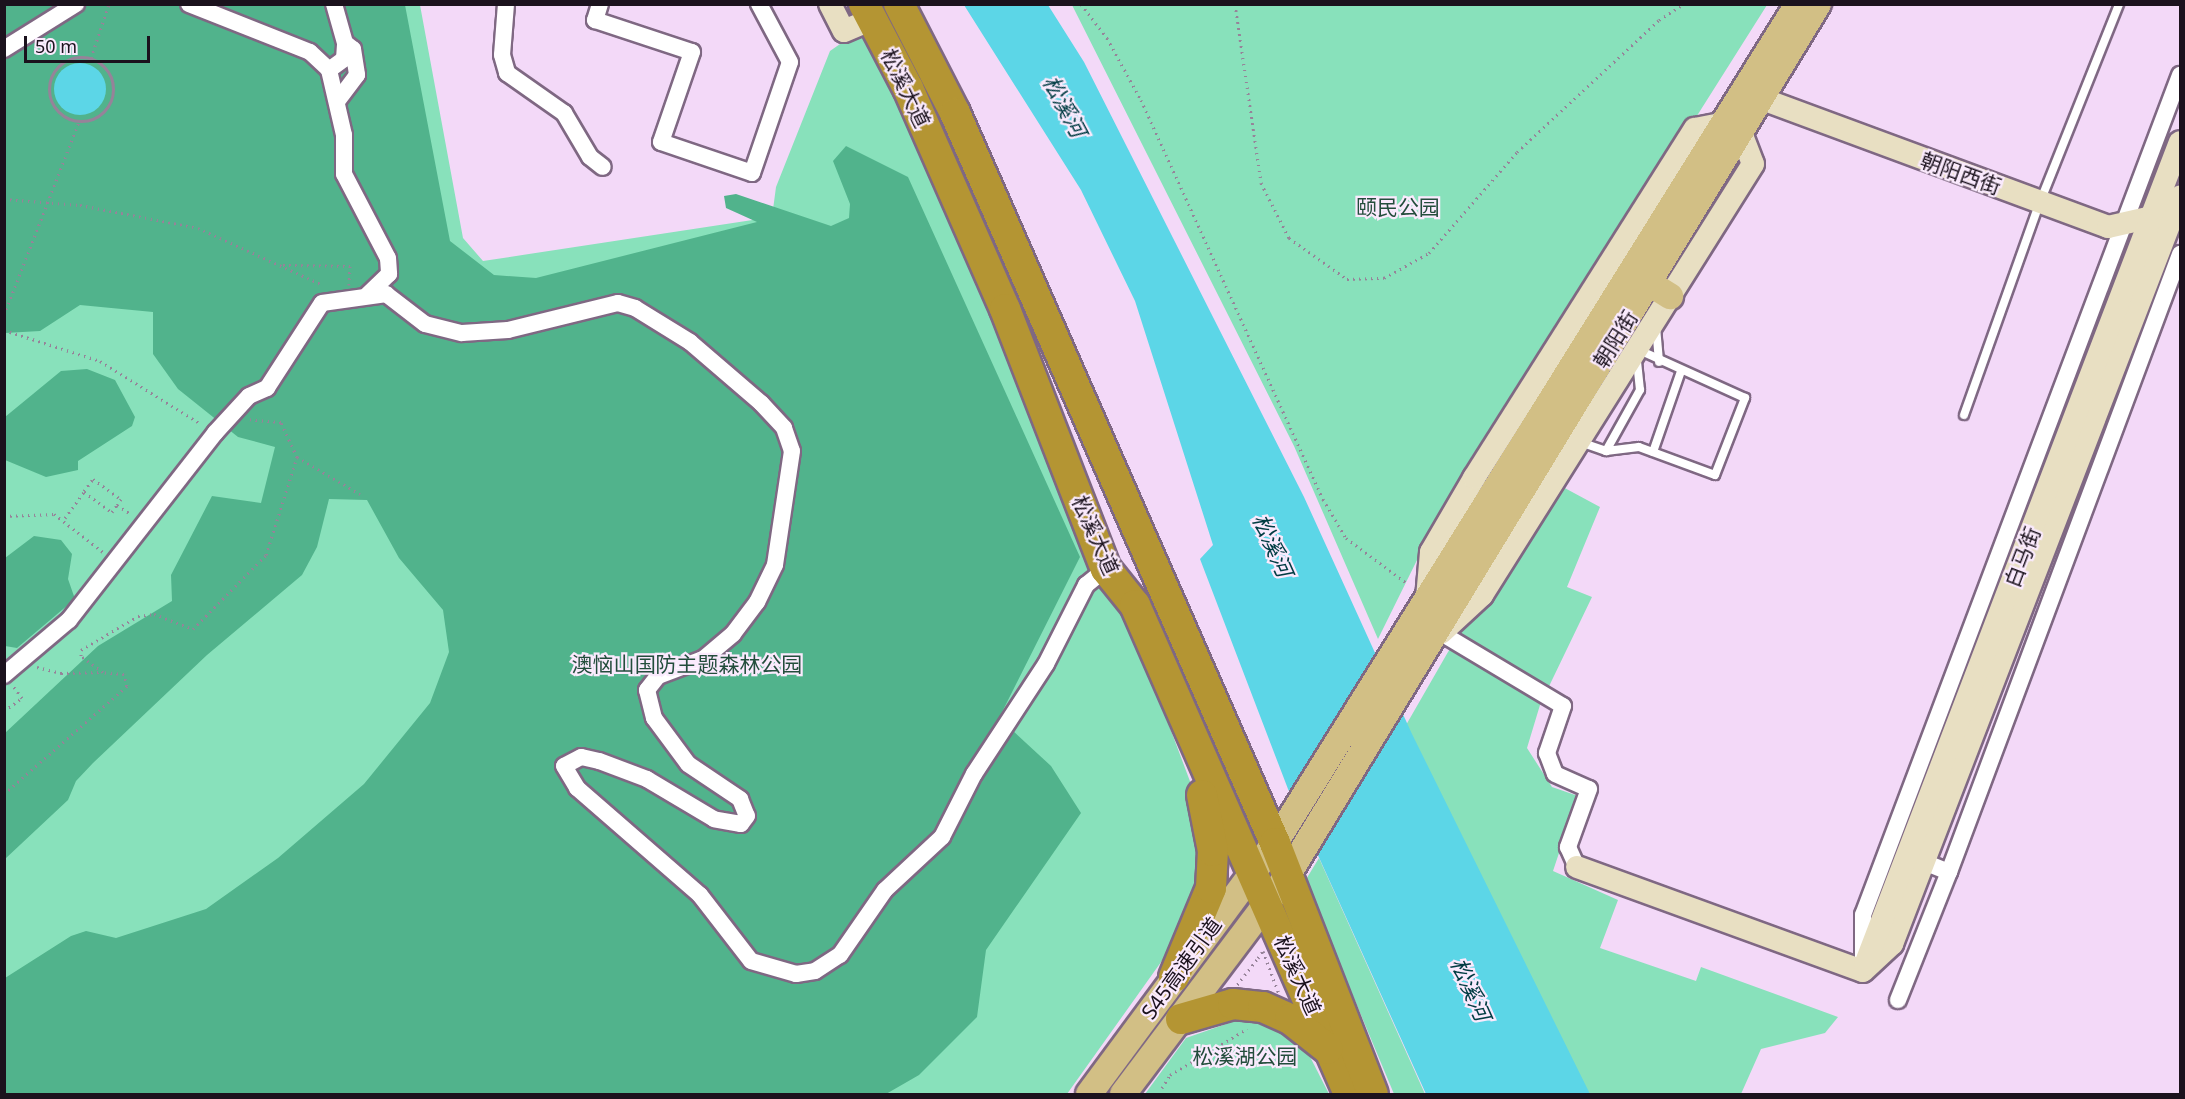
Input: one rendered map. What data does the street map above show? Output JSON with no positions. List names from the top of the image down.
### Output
{
  "streets": {
    "highway": ["松溪大道"],
    "main road": ["朝阳街", "S45高速引道"],
    "street": ["朝阳西街", "白马街"]
  },
  "crossings": [
    ["松溪大道", "朝阳街"],
    ["松溪大道", "S45高速引道"],
    ["朝阳西街", "朝阳街"],
    ["朝阳西街", "白马街"],
    ["朝阳街", "S45高速引道"]
  ],
  "water": ["松溪河"],
  "parks": ["颐民公园", "澳恼山国防主题森林公园", "松溪湖公园"],
  "scale_bar": "50 m"
}
